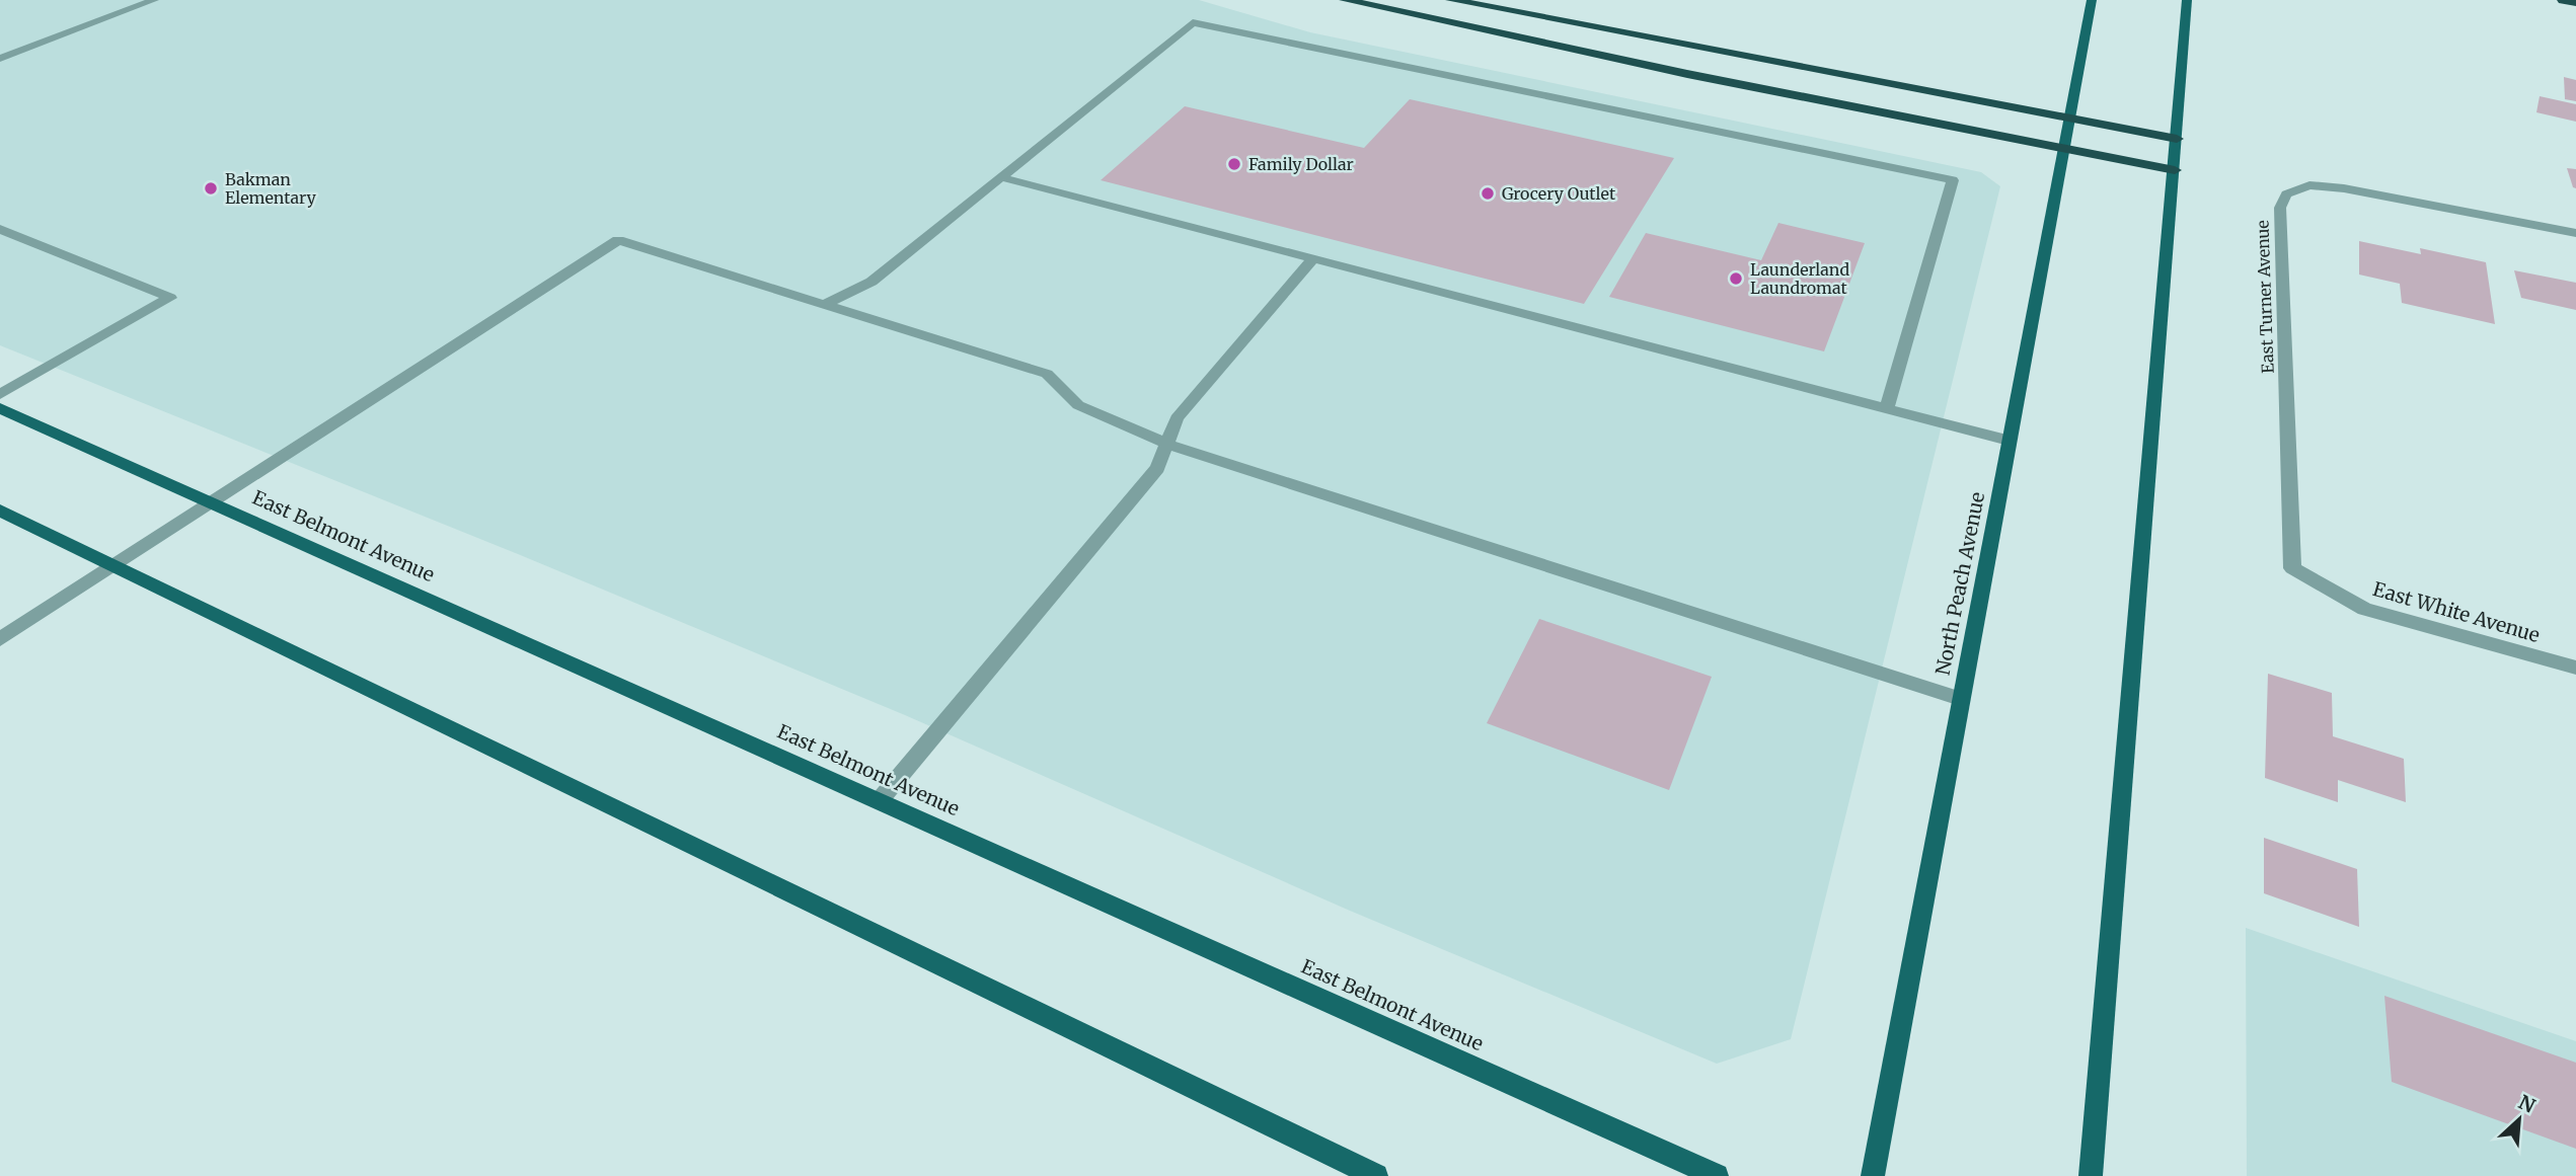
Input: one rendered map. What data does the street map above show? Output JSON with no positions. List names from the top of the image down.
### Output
{
  "streets": {
    "main road": ["East Belmont Avenue", "North Peach Avenue"],
    "street": ["East Turner Avenue", "East White Avenue"]
  },
  "crossings": [
    ["East Turner Avenue", "East White Avenue"]
  ],
  "places": [
    "Family Dollar",
    "Bakman Elementary",
    "Grocery Outlet",
    "Launderland Laundromat"
  ],
  "north": "top right"
}
